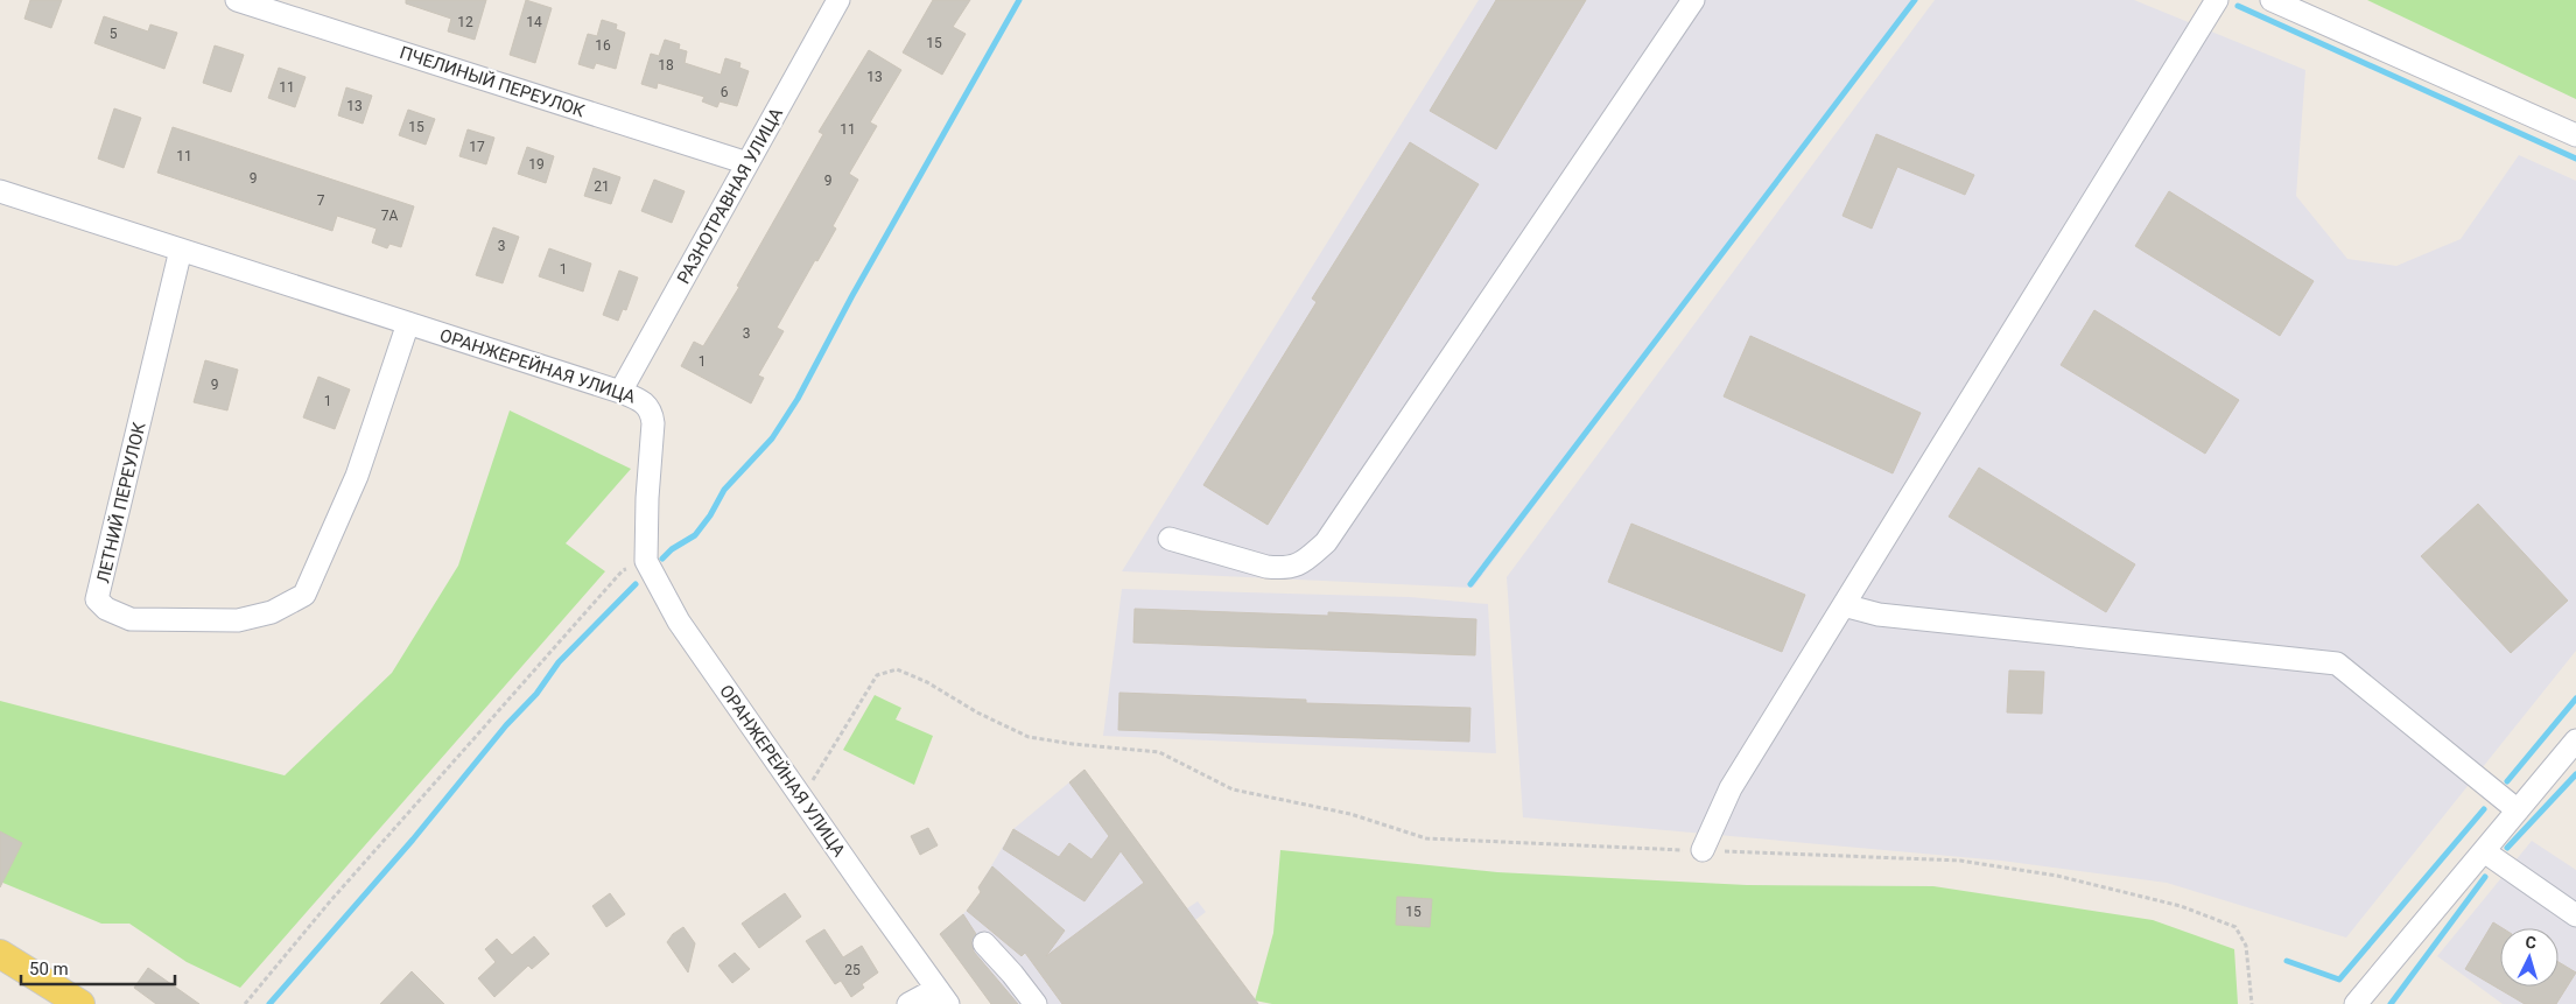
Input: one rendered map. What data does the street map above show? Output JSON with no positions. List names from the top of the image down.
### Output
{
  "streets": {
    "street": [
      "ПЧЕЛИНЫЙ ПЕРЕУЛОК",
      "РАЗНОТРАВНАЯ УЛИЦА",
      "ОРАНЖЕРЕЙНАЯ УЛИЦА",
      "ЛЕТНИЙ ПЕРЕУЛОК"
    ]
  },
  "crossings": [
    ["ПЧЕЛИНЫЙ ПЕРЕУЛОК", "РАЗНОТРАВНАЯ УЛИЦА"],
    ["РАЗНОТРАВНАЯ УЛИЦА", "ОРАНЖЕРЕЙНАЯ УЛИЦА"],
    ["ОРАНЖЕРЕЙНАЯ УЛИЦА", "ЛЕТНИЙ ПЕРЕУЛОК"]
  ],
  "house_numbers": [
    "12",
    "14",
    "5",
    "15",
    "16",
    "18",
    "13",
    "11",
    "6",
    "13",
    "15",
    "11",
    "17",
    "11",
    "19",
    "9",
    "9",
    "21",
    "7",
    "7А",
    "3",
    "1",
    "3",
    "1",
    "9",
    "1",
    "15",
    "25"
  ],
  "scale_bar": "50 m",
  "north": "top"
}
